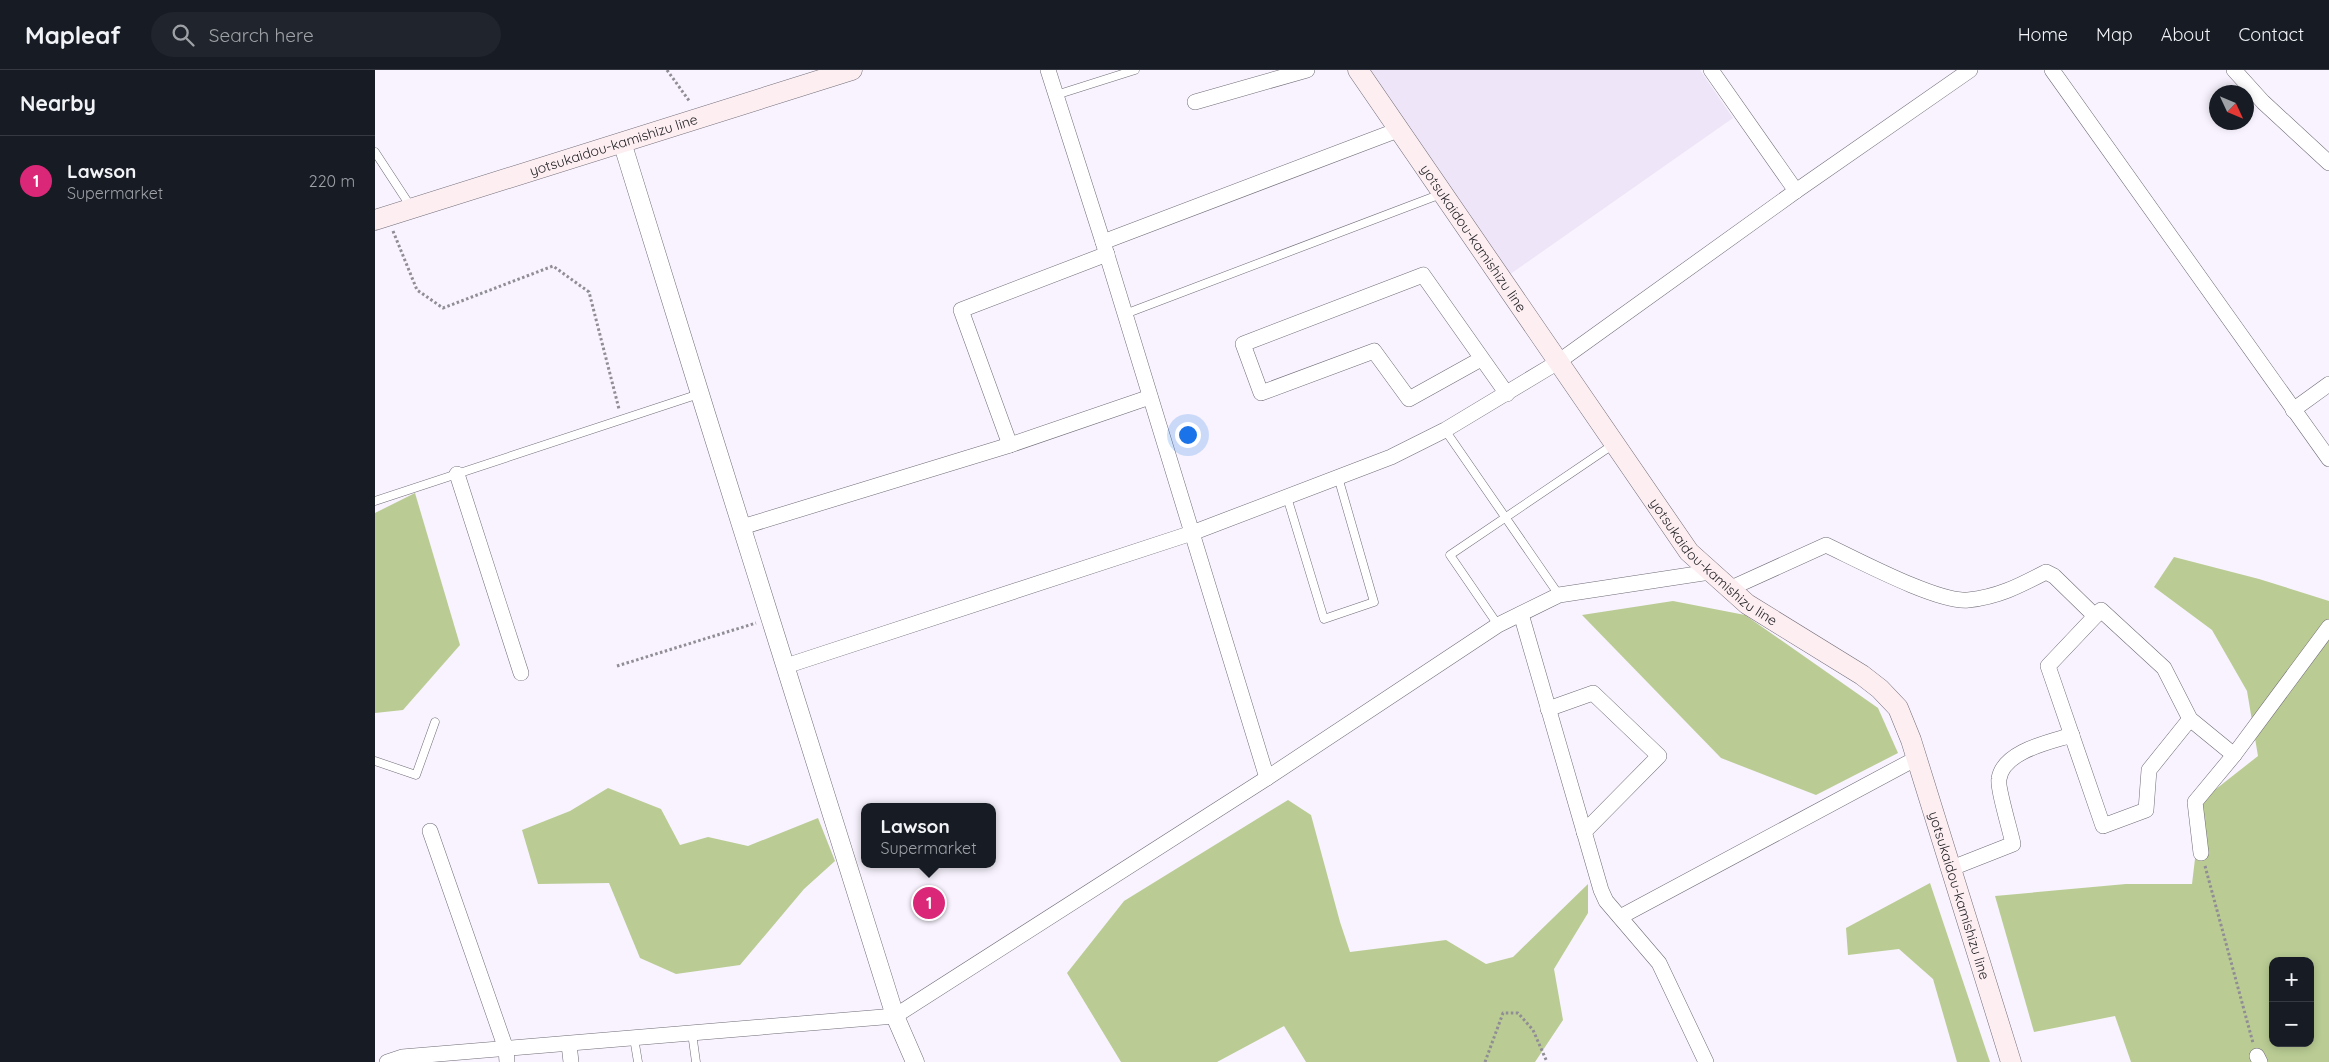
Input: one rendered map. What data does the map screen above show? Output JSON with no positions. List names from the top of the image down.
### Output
{
  "streets": {
    "main road": ["yotsukaidou-kamishizu line"]
  },
  "north": "bottom right",
  "page": {
    "header": "Mapleaf",
    "search": "Search here",
    "nav": [
      "Home",
      "Map",
      "About",
      "Contact"
    ],
    "heading": "Nearby",
    "list": [
      {
        "mark": "1",
        "name": "Lawson",
        "note": "Supermarket",
        "value": "220 m"
      }
    ],
    "popup": ["Lawson", "Supermarket"],
    "pins": "1",
    "map_buttons": ["+", "−"]
  }
}
